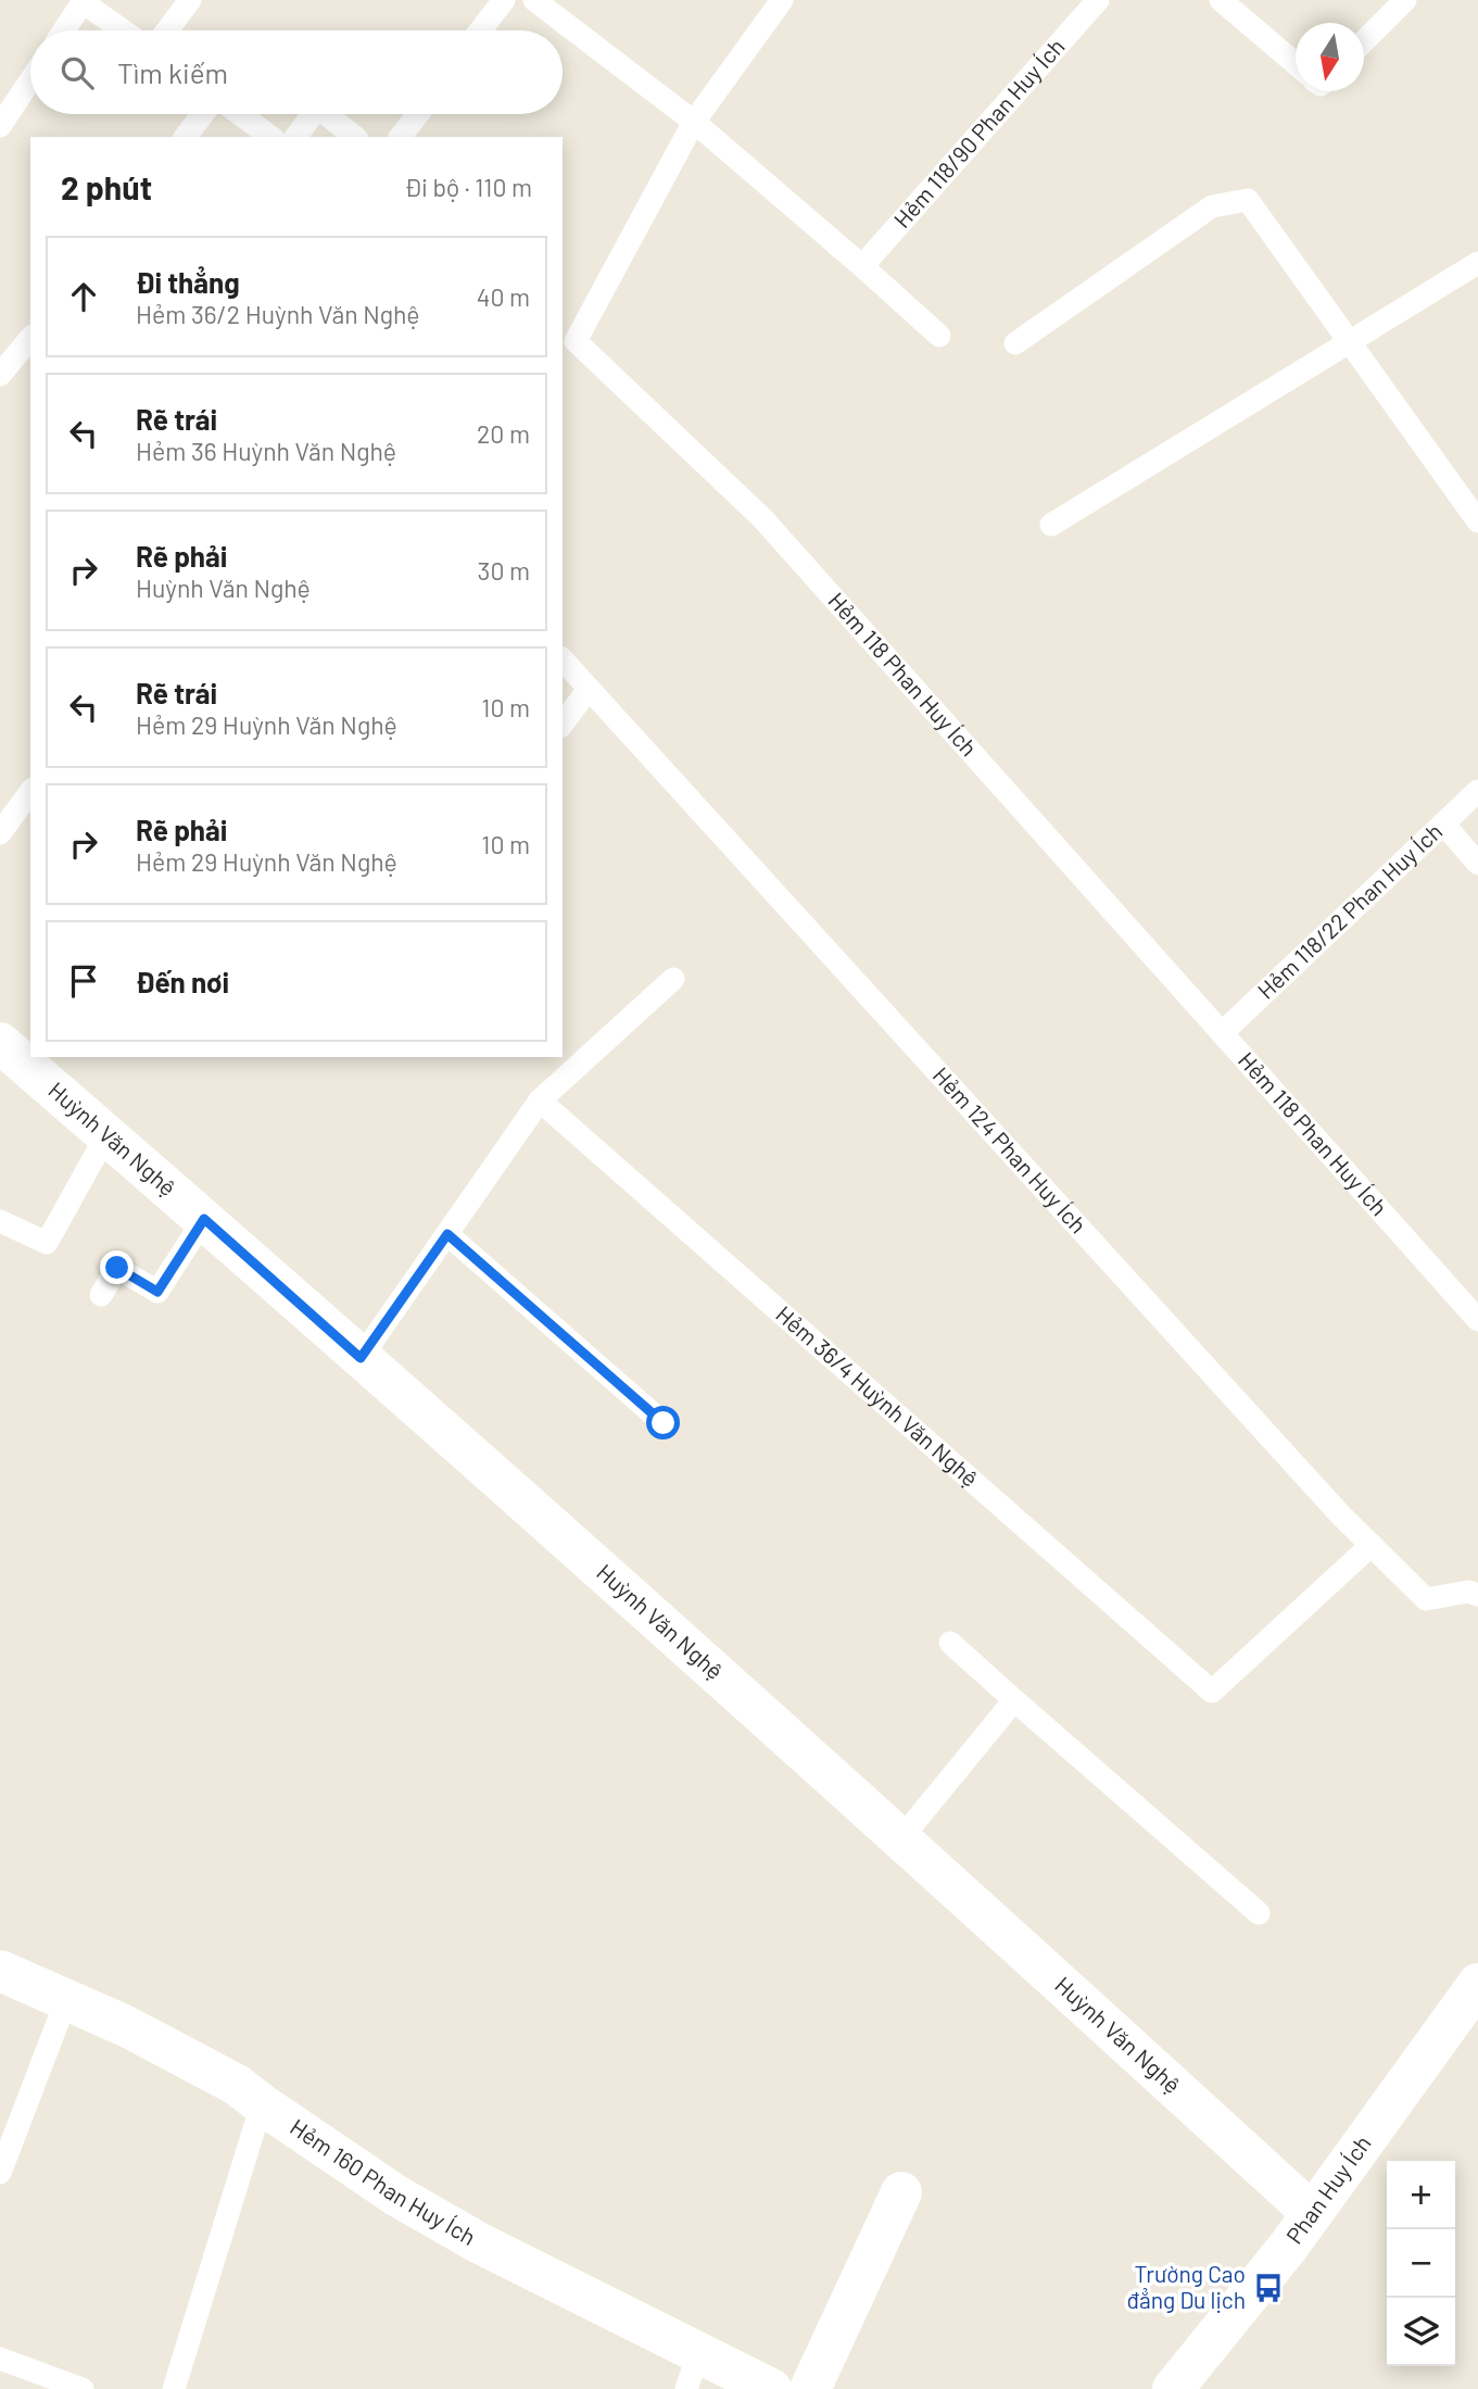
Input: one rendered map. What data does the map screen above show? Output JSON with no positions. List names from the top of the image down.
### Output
{
  "streets": {
    "street": ["Huỳnh Văn Nghệ", "Hẻm 160 Phan Huy Ích", "Phan Huy Ích"],
    "lane": [
      "Hẻm 118/90 Phan Huy Ích",
      "Hẻm 118 Phan Huy Ích",
      "Hẻm 118/22 Phan Huy Ích",
      "Hẻm 124 Phan Huy Ích",
      "Hẻm 36/4 Huỳnh Văn Nghệ"
    ]
  },
  "crossings": [
    ["Hẻm 118 Phan Huy Ích", "Hẻm 118/22 Phan Huy Ích"],
    ["Huỳnh Văn Nghệ", "Phan Huy Ích"],
    ["Hẻm 124 Phan Huy Ích", "Hẻm 36/4 Huỳnh Văn Nghệ"]
  ],
  "places": {
    "bus stop": ["Trường Cao đẳng Du lịch"]
  },
  "north": "bottom",
  "page": {
    "search": "Tìm kiếm",
    "heading": ["2 phút", "Đi bộ · 110 m"],
    "list": [
      ["Đi thẳng", "Hẻm 36/2 Huỳnh Văn Nghệ", "40 m"],
      ["Rẽ trái", "Hẻm 36 Huỳnh Văn Nghệ", "20 m"],
      ["Rẽ phải", "Huỳnh Văn Nghệ", "30 m"],
      ["Rẽ trái", "Hẻm 29 Huỳnh Văn Nghệ", "10 m"],
      ["Rẽ phải", "Hẻm 29 Huỳnh Văn Nghệ", "10 m"],
      "Đến nơi"
    ],
    "map_buttons": ["+", "−"]
  }
}
